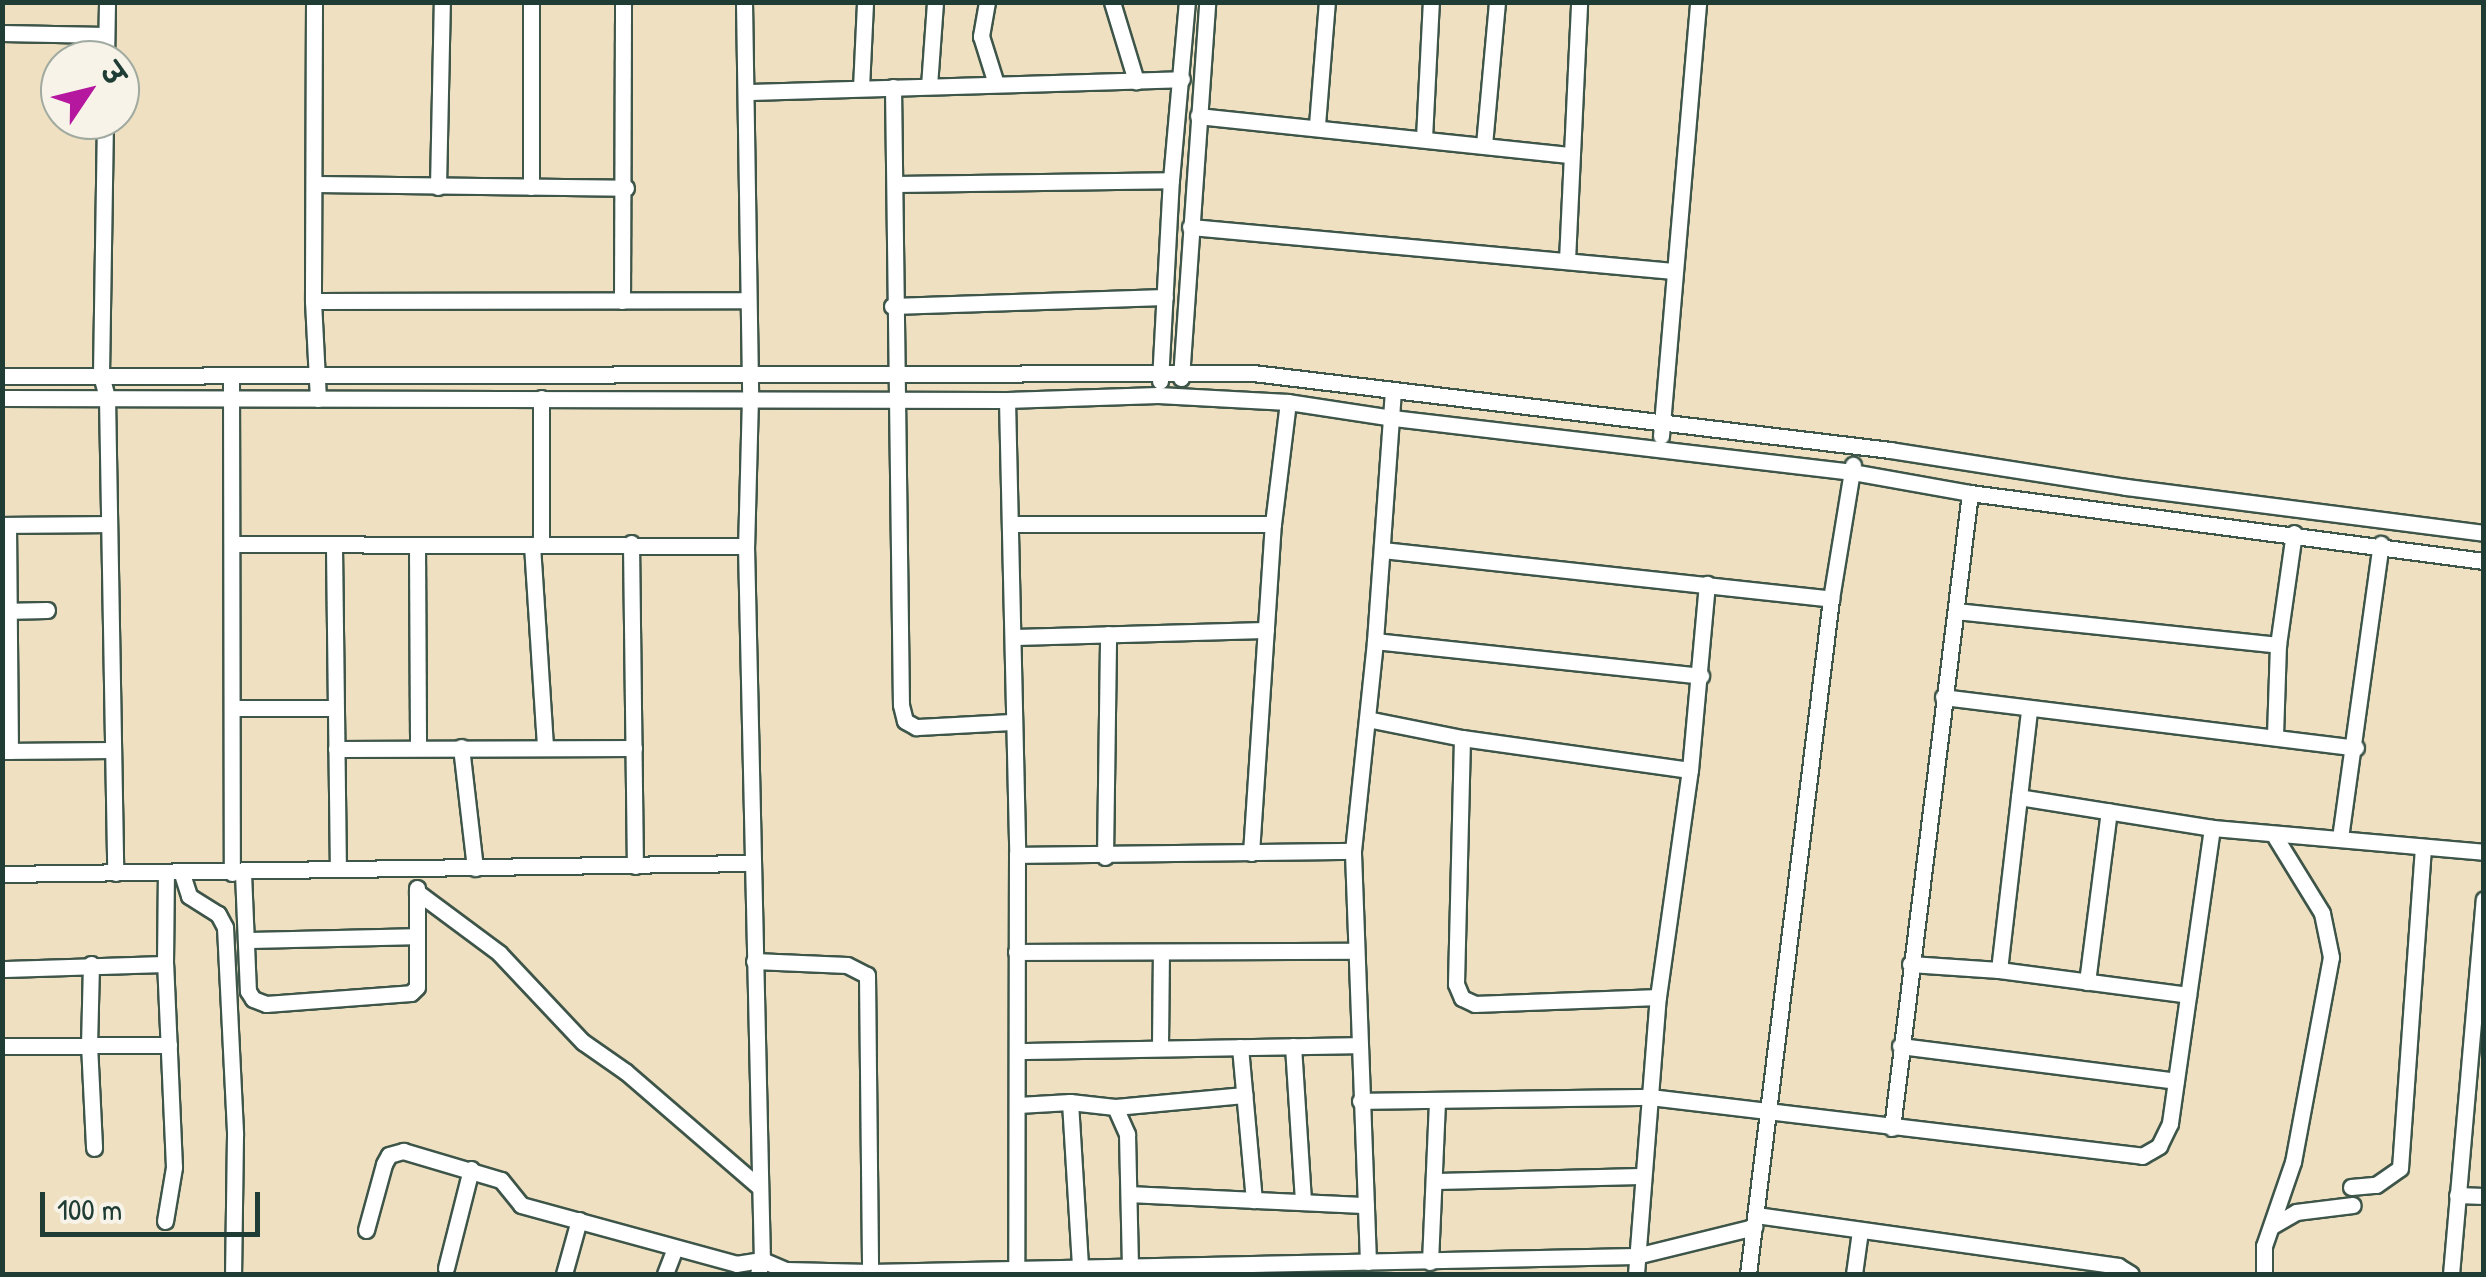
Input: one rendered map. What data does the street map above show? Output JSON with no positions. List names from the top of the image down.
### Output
{
  "scale_bar": "100 m",
  "north": "top right"
}
